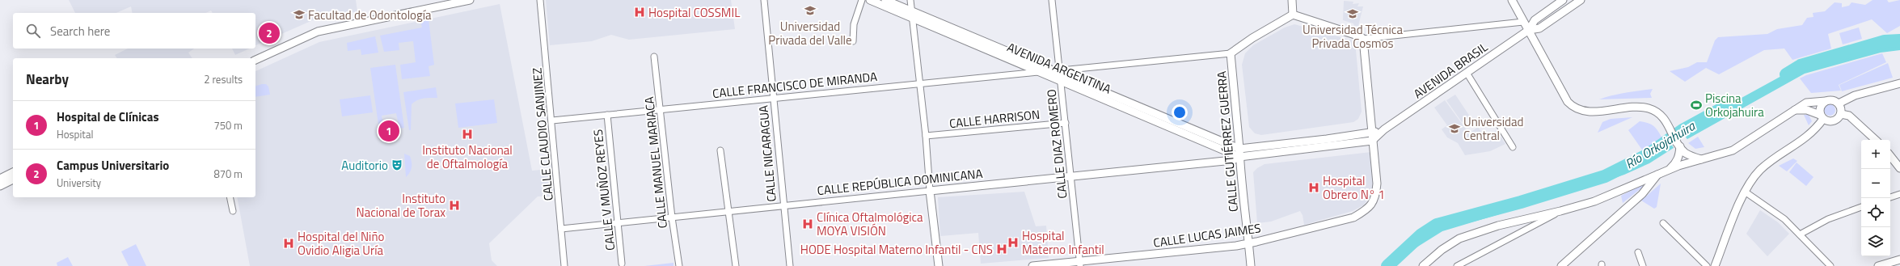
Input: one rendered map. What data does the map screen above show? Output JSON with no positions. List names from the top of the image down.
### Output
{
  "streets": {
    "main road": [
      "AVENIDA ARGENTINA",
      "AVENIDA BRASIL",
      "CALLE GUTIÉRREZ GUERRA",
      "CALLE REPÚBLICA DOMINICANA",
      "CALLE LUCAS JAIMES"
    ],
    "street": [
      "CALLE FRANCISCO DE MIRANDA",
      "CALLE HARRISON",
      "CALLE CLAUDIO SANJINEZ",
      "CALLE DIAZ ROMERO",
      "CALLE NICARAGUA",
      "CALLE MANUEL MARIACA",
      "CALLE V MUÑOZ REYES"
    ]
  },
  "crossings": [
    ["AVENIDA ARGENTINA", "AVENIDA BRASIL"],
    ["AVENIDA ARGENTINA", "CALLE FRANCISCO DE MIRANDA"],
    ["AVENIDA ARGENTINA", "CALLE GUTIÉRREZ GUERRA"],
    ["AVENIDA ARGENTINA", "CALLE DIAZ ROMERO"],
    ["AVENIDA ARGENTINA", "CALLE REPÚBLICA DOMINICANA"],
    ["AVENIDA BRASIL", "CALLE GUTIÉRREZ GUERRA"],
    ["AVENIDA BRASIL", "CALLE REPÚBLICA DOMINICANA"],
    ["AVENIDA BRASIL", "CALLE LUCAS JAIMES"],
    ["CALLE FRANCISCO DE MIRANDA", "CALLE CLAUDIO SANJINEZ"],
    ["CALLE FRANCISCO DE MIRANDA", "CALLE NICARAGUA"],
    ["CALLE FRANCISCO DE MIRANDA", "CALLE MANUEL MARIACA"],
    ["CALLE FRANCISCO DE MIRANDA", "CALLE V MUÑOZ REYES"],
    ["CALLE HARRISON", "CALLE DIAZ ROMERO"],
    ["CALLE CLAUDIO SANJINEZ", "CALLE REPÚBLICA DOMINICANA"],
    ["CALLE GUTIÉRREZ GUERRA", "CALLE REPÚBLICA DOMINICANA"],
    ["CALLE GUTIÉRREZ GUERRA", "CALLE LUCAS JAIMES"],
    ["CALLE DIAZ ROMERO", "CALLE REPÚBLICA DOMINICANA"],
    ["CALLE DIAZ ROMERO", "CALLE LUCAS JAIMES"],
    ["CALLE NICARAGUA", "CALLE REPÚBLICA DOMINICANA"],
    ["CALLE MANUEL MARIACA", "CALLE REPÚBLICA DOMINICANA"],
    ["CALLE REPÚBLICA DOMINICANA", "CALLE V MUÑOZ REYES"]
  ],
  "water": ["Río Orkojahuira"],
  "places": {
    "school or university": [
      "Universidad Privada del Valle",
      "Universidad Técnica Privada Cosmos",
      "Facultad de Odontología",
      "Universidad Central"
    ],
    "hospital": [
      "Hospital COSSMIL",
      "Instituto Nacional de Oftalmología",
      "Hospital Obrero N° 1",
      "Instituto Nacional de Torax",
      "Clínica Oftalmológica MOYA VISIÓN",
      "Hospital Materno Infantil",
      "Hospital del Niño Ovidio Aligia Uría",
      "HODE Hospital Materno Infantil - CNS"
    ],
    "sports": ["Piscina Orkojahuira"],
    "theatre": ["Auditorio"]
  },
  "page": {
    "search": "Search here",
    "pins": ["2", "1"],
    "heading": ["Nearby", "2 results"],
    "list": [
      {
        "mark": "1",
        "name": "Hospital de Clínicas",
        "note": "Hospital",
        "value": "750 m"
      },
      {
        "mark": "2",
        "name": "Campus Universitario",
        "note": "University",
        "value": "870 m"
      }
    ],
    "map_buttons": ["+", "−"]
  }
}
